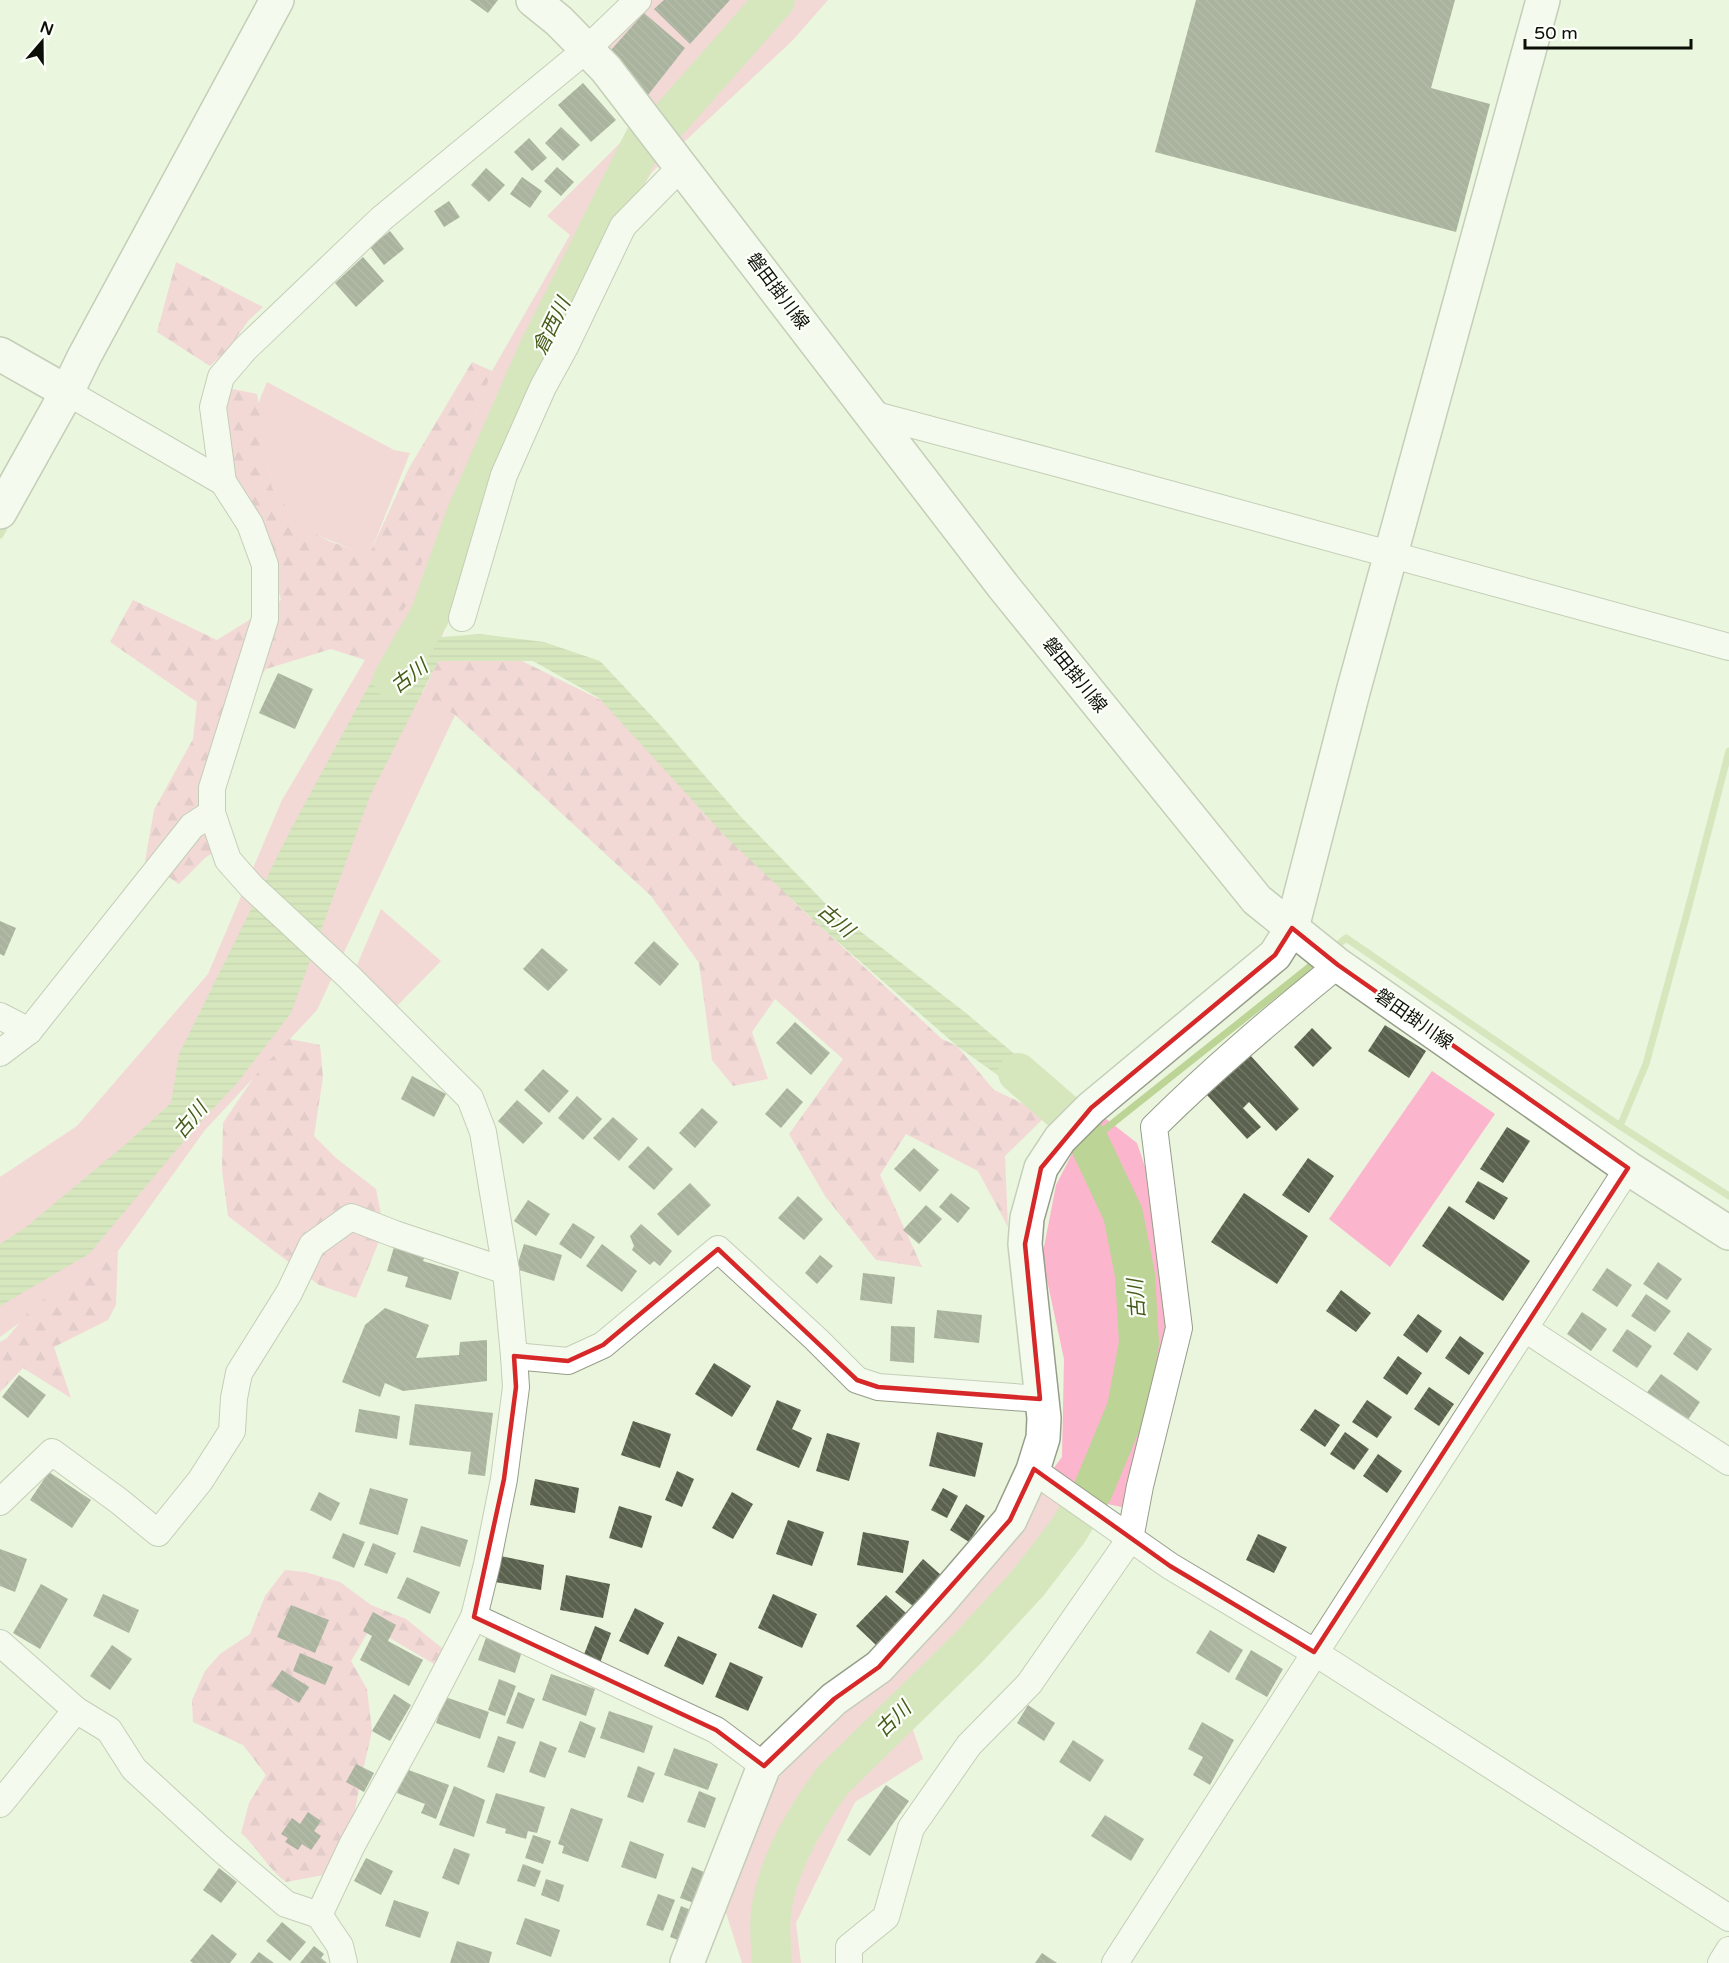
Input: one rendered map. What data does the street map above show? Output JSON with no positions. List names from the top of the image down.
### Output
{
  "streets": {
    "street": ["磐田掛川線"]
  },
  "water": ["倉西川", "古川"],
  "scale_bar": "50 m",
  "north": "top"
}
